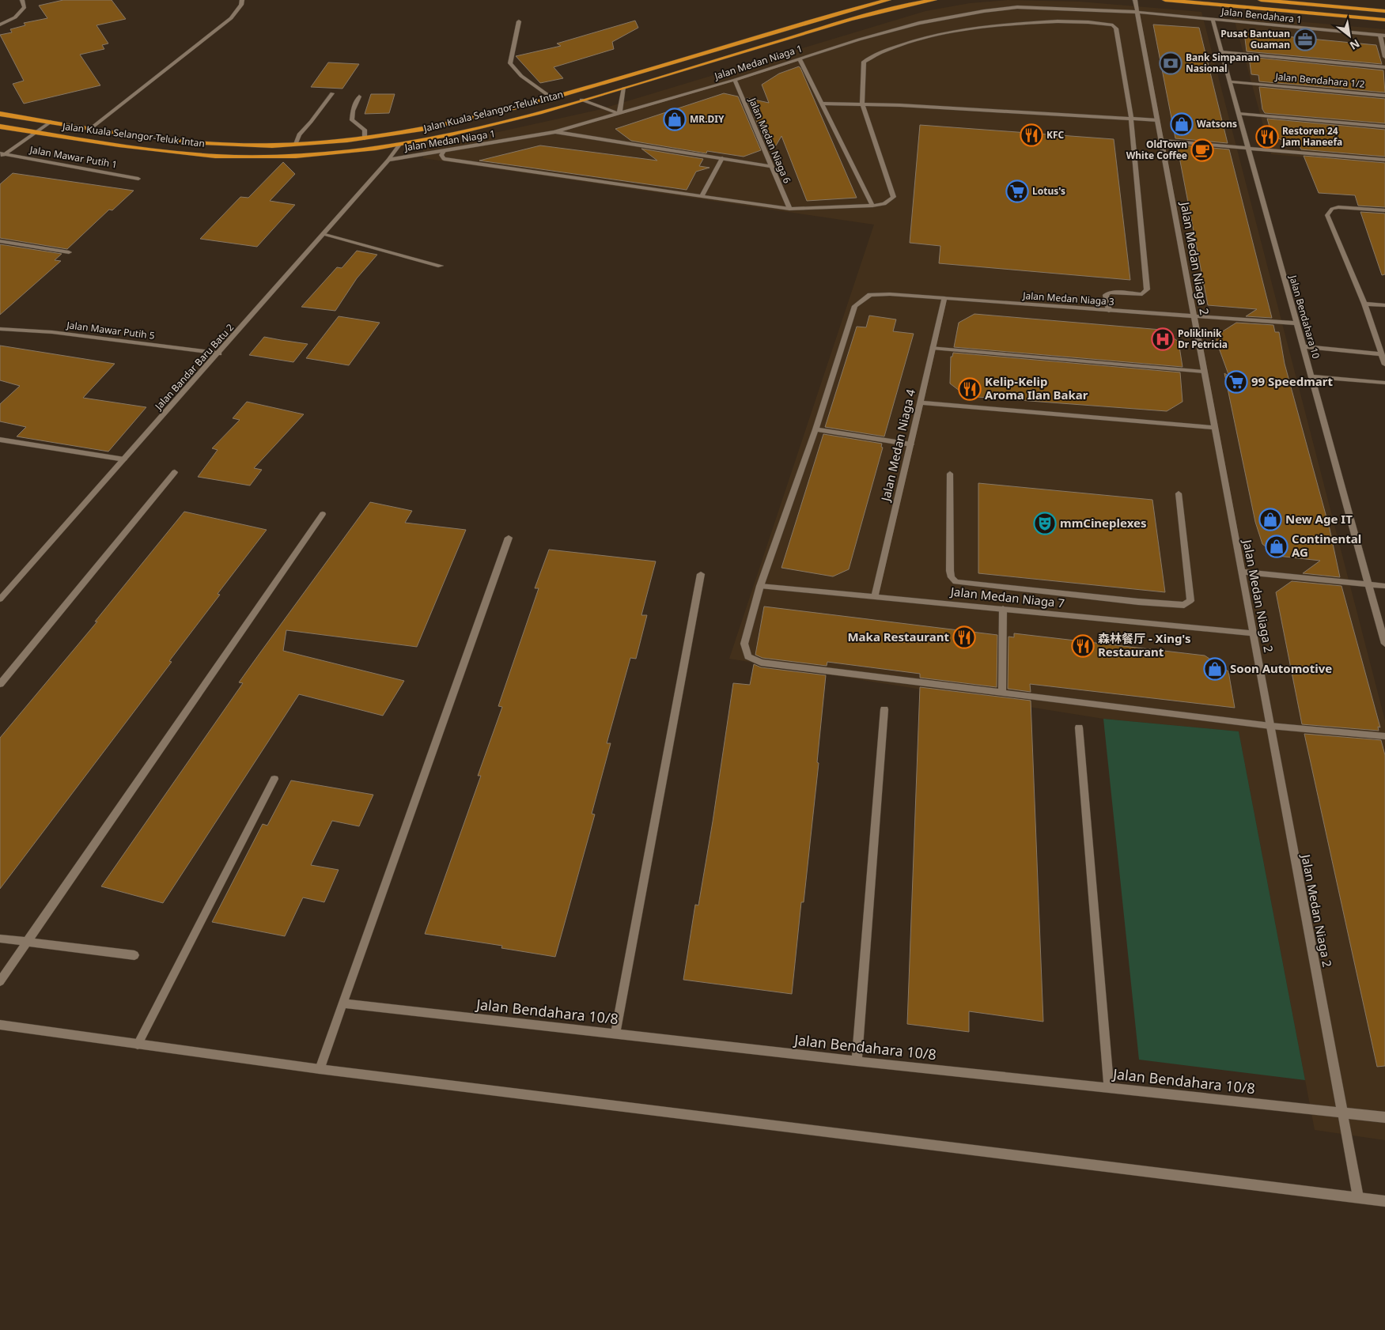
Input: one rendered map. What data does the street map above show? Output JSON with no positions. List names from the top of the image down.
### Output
{
  "streets": {
    "highway": ["Jalan Kuala Selangor-Teluk Intan"],
    "street": [
      "Jalan Bendahara 1",
      "Jalan Medan Niaga 1",
      "Jalan Bendahara 1/2",
      "Jalan Medan Niaga 6",
      "Jalan Mawar Putih 1",
      "Jalan Medan Niaga 2",
      "Jalan Medan Niaga 3",
      "Jalan Bendahara 10",
      "Jalan Mawar Putih 5",
      "Jalan Bandar Baru Batu 2",
      "Jalan Medan Niaga 4",
      "Jalan Medan Niaga 7",
      "Jalan Bendahara 10/8"
    ]
  },
  "crossings": [
    ["Jalan Bendahara 1", "Jalan Medan Niaga 1"],
    ["Jalan Bendahara 1", "Jalan Medan Niaga 2"],
    ["Jalan Bendahara 1", "Jalan Bendahara 10"],
    ["Jalan Medan Niaga 1", "Jalan Medan Niaga 6"],
    ["Jalan Medan Niaga 1", "Jalan Medan Niaga 2"],
    ["Jalan Medan Niaga 1", "Jalan Bandar Baru Batu 2"],
    ["Jalan Bendahara 1/2", "Jalan Bendahara 10"],
    ["Jalan Kuala Selangor-Teluk Intan", "Jalan Bandar Baru Batu 2"],
    ["Jalan Medan Niaga 2", "Jalan Medan Niaga 3"],
    ["Jalan Medan Niaga 2", "Jalan Medan Niaga 7"],
    ["Jalan Medan Niaga 2", "Jalan Bendahara 10/8"],
    ["Jalan Medan Niaga 3", "Jalan Bendahara 10"],
    ["Jalan Medan Niaga 3", "Jalan Medan Niaga 4"],
    ["Jalan Medan Niaga 3", "Jalan Medan Niaga 7"],
    ["Jalan Mawar Putih 5", "Jalan Bandar Baru Batu 2"],
    ["Jalan Medan Niaga 4", "Jalan Medan Niaga 7"]
  ],
  "places": {
    "office": ["Pusat Bantuan Guaman"],
    "bank": ["Bank Simpanan Nasional"],
    "shop": [
      "MR.DIY",
      "Watsons",
      "New Age IT",
      "Continental AG",
      "Soon Automotive"
    ],
    "restaurant": [
      "KFC",
      "Restoren 24 Jam Haneefa",
      "Kelip-Kelip Aroma Ilan Bakar",
      "Maka Restaurant",
      "森林餐厅 - Xing's Restaurant"
    ],
    "cafe": ["OldTown White Coffee"],
    "supermarket": ["Lotus's", "99 Speedmart"],
    "hospital": ["Poliklinik Dr Petricia"],
    "theatre": ["mmCineplexes"]
  },
  "north": "bottom right"
}
